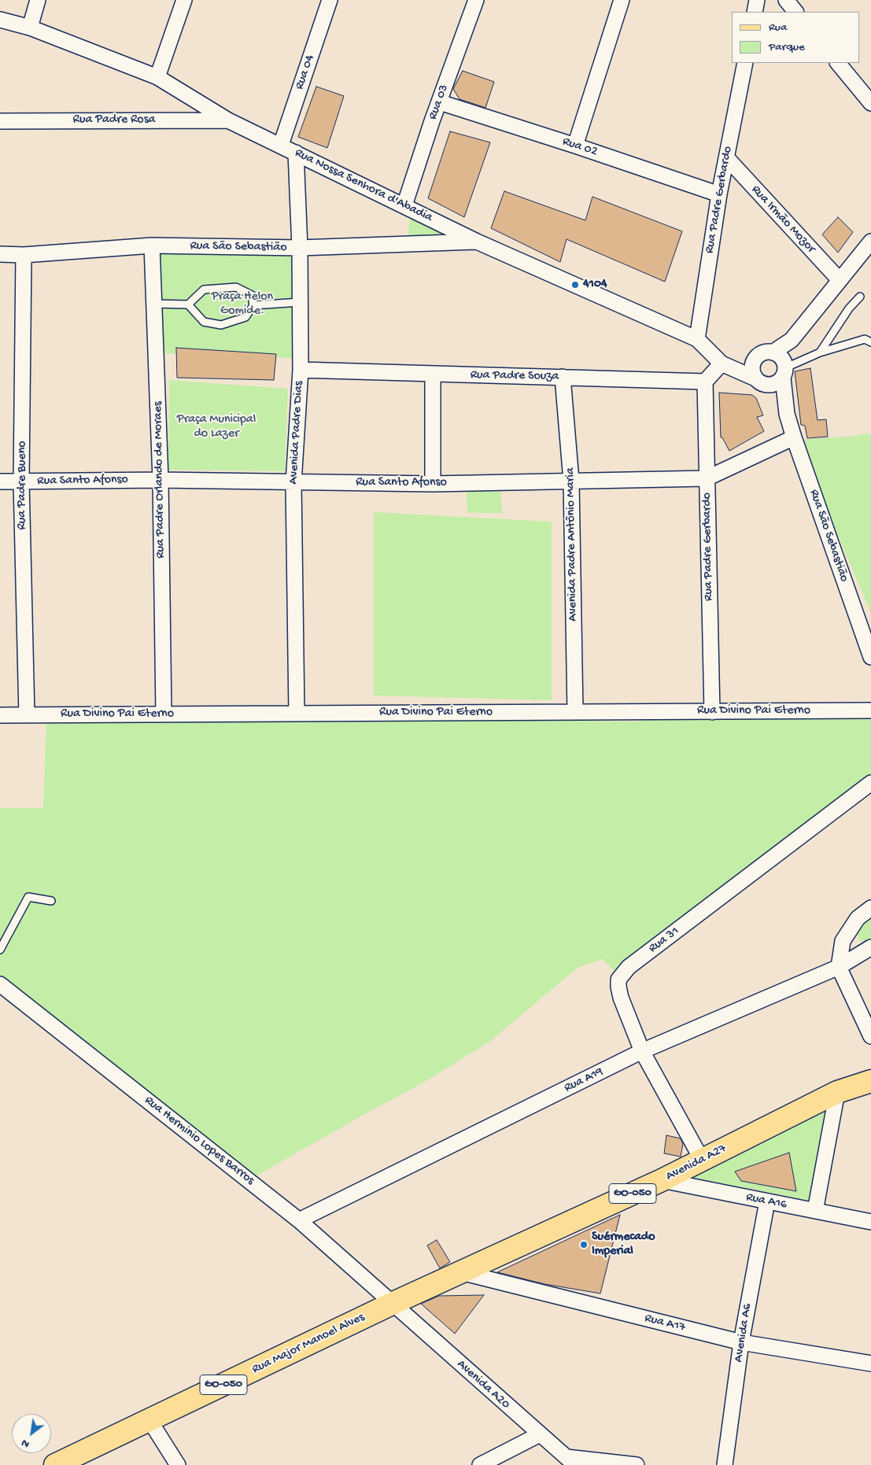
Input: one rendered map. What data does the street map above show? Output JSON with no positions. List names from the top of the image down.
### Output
{
  "streets": {
    "main road": ["Avenida A27", "GO-050", "Rua Major Manoel Alves"],
    "street": [
      "Rua 04",
      "Rua 03",
      "Rua Padre Rosa",
      "Rua 02",
      "Rua Nossa Senhora d'Abadia",
      "Rua Padre Gerbardo",
      "Rua Irmão Mozor",
      "Rua São Sebastião",
      "Rua Padre Souza",
      "Avenida Padre Dias",
      "Rua Padre Orlando de Moraes",
      "Rua Santo Afonso",
      "Rua Padre Bueno",
      "Avenida Padre Antônio Maria",
      "Rua Divino Pai Eterno",
      "Rua 31",
      "Rua A19",
      "Rua Herminio Lopes Barros",
      "Rua A16",
      "Rua A17",
      "Avenida A6",
      "Avenida A20"
    ]
  },
  "crossings": [
    ["Rua 04", "Rua Nossa Senhora d'Abadia"],
    ["Rua 03", "Rua 02"],
    ["Rua 03", "Rua Nossa Senhora d'Abadia"],
    ["Rua Padre Rosa", "Rua Nossa Senhora d'Abadia"],
    ["Rua 02", "Rua Padre Gerbardo"],
    ["Rua Nossa Senhora d'Abadia", "Rua Padre Gerbardo"],
    ["Rua Nossa Senhora d'Abadia", "Rua São Sebastião"],
    ["Rua Nossa Senhora d'Abadia", "Avenida Padre Dias"],
    ["Rua Padre Gerbardo", "Rua Irmão Mozor"],
    ["Rua Padre Gerbardo", "Rua Padre Souza"],
    ["Rua Padre Gerbardo", "Rua Santo Afonso"],
    ["Rua Padre Gerbardo", "Rua Divino Pai Eterno"],
    ["Rua São Sebastião", "Avenida Padre Dias"],
    ["Rua São Sebastião", "Rua Padre Orlando de Moraes"],
    ["Rua São Sebastião", "Rua Santo Afonso"],
    ["Rua São Sebastião", "Rua Padre Bueno"],
    ["Rua Padre Souza", "Avenida Padre Dias"],
    ["Rua Padre Souza", "Avenida Padre Antônio Maria"],
    ["Avenida Padre Dias", "Rua Santo Afonso"],
    ["Avenida Padre Dias", "Rua Divino Pai Eterno"],
    ["Rua Padre Orlando de Moraes", "Rua Santo Afonso"],
    ["Rua Padre Orlando de Moraes", "Rua Divino Pai Eterno"],
    ["Rua Santo Afonso", "Rua Padre Bueno"],
    ["Rua Santo Afonso", "Avenida Padre Antônio Maria"],
    ["Rua Padre Bueno", "Rua Divino Pai Eterno"],
    ["Avenida Padre Antônio Maria", "Rua Divino Pai Eterno"],
    ["Rua 31", "Rua A19"],
    ["Rua 31", "Avenida A27"],
    ["Rua A19", "Rua Herminio Lopes Barros"],
    ["Rua Herminio Lopes Barros", "Avenida A27"],
    ["Rua Herminio Lopes Barros", "Rua Major Manoel Alves"],
    ["Rua Herminio Lopes Barros", "Avenida A20"],
    ["Avenida A27", "Rua A16"],
    ["Avenida A27", "Rua A17"],
    ["Avenida A27", "Rua Major Manoel Alves"],
    ["Avenida A27", "Avenida A20"],
    ["Rua A16", "Avenida A6"],
    ["Rua A17", "Avenida A6"],
    ["Rua Major Manoel Alves", "Avenida A20"]
  ],
  "parks": ["Praça Helon Gomide.", "Praça Municipal do Lazer"],
  "places": ["4104", "Suérmecado Imperial"],
  "legend": ["Rua", "Parque"],
  "north": "bottom left"
}
